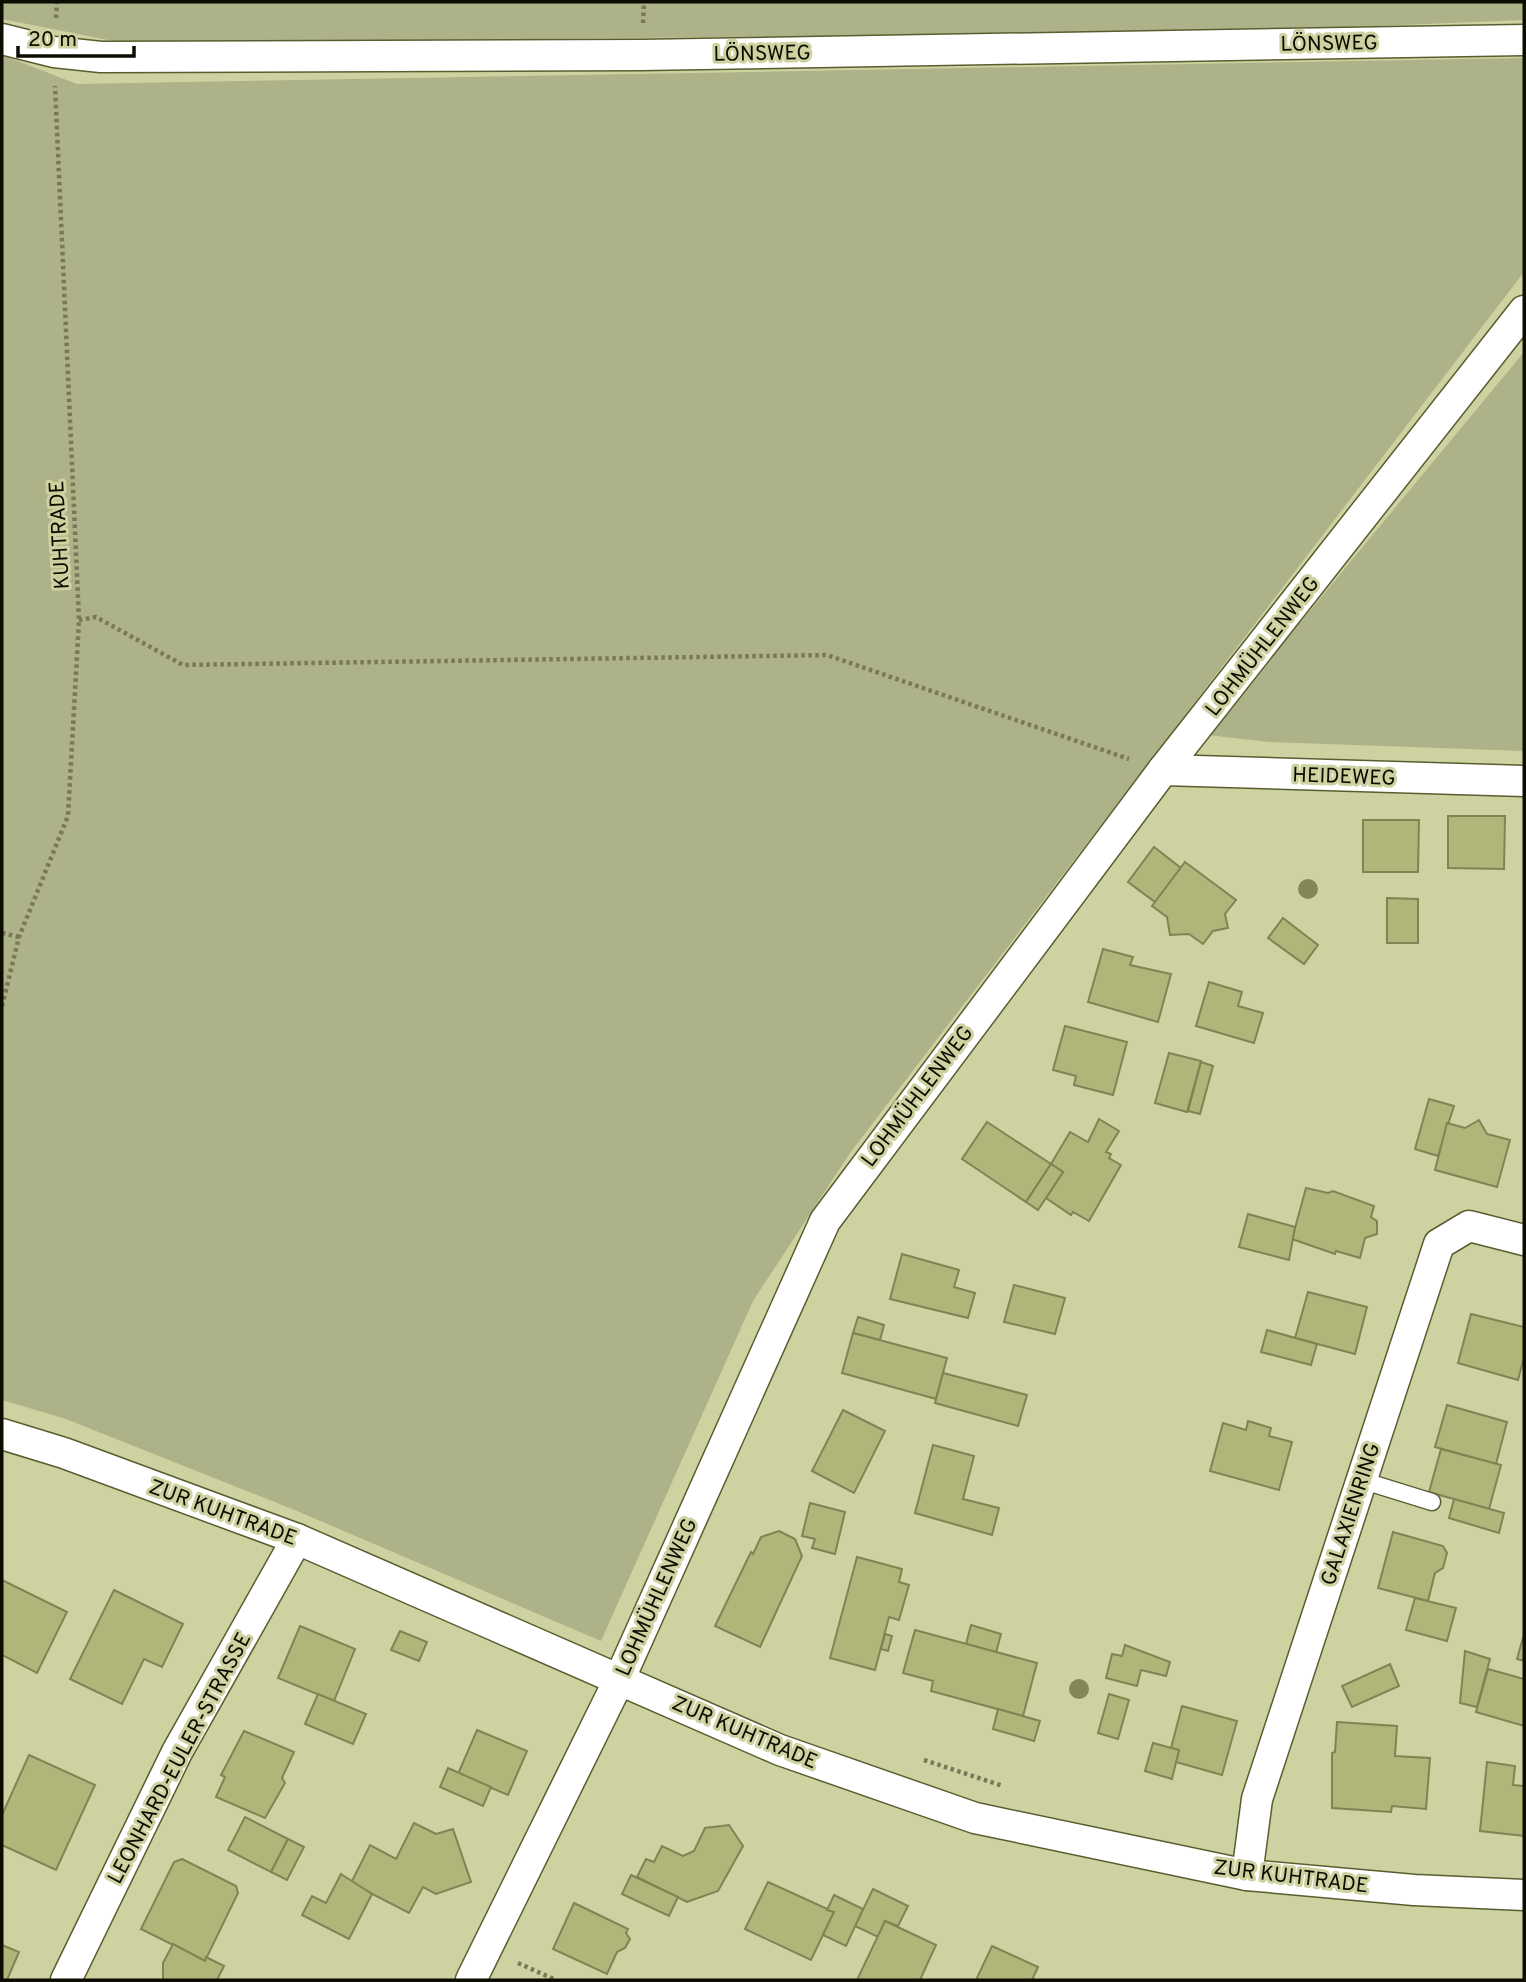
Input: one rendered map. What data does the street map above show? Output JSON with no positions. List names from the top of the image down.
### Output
{
  "streets": {
    "street": [
      "LÖNSWEG",
      "LOHMÜHLENWEG",
      "HEIDEWEG",
      "ZUR KUHTRADE",
      "GALAXIENRING",
      "LEONHARD-EULER-STRASSE"
    ],
    "path": ["KUHTRADE"]
  },
  "crossings": [
    ["LÖNSWEG", "KUHTRADE"],
    ["LOHMÜHLENWEG", "HEIDEWEG"],
    ["LOHMÜHLENWEG", "ZUR KUHTRADE"],
    ["ZUR KUHTRADE", "GALAXIENRING"],
    ["ZUR KUHTRADE", "LEONHARD-EULER-STRASSE"]
  ],
  "scale_bar": "20 m"
}
